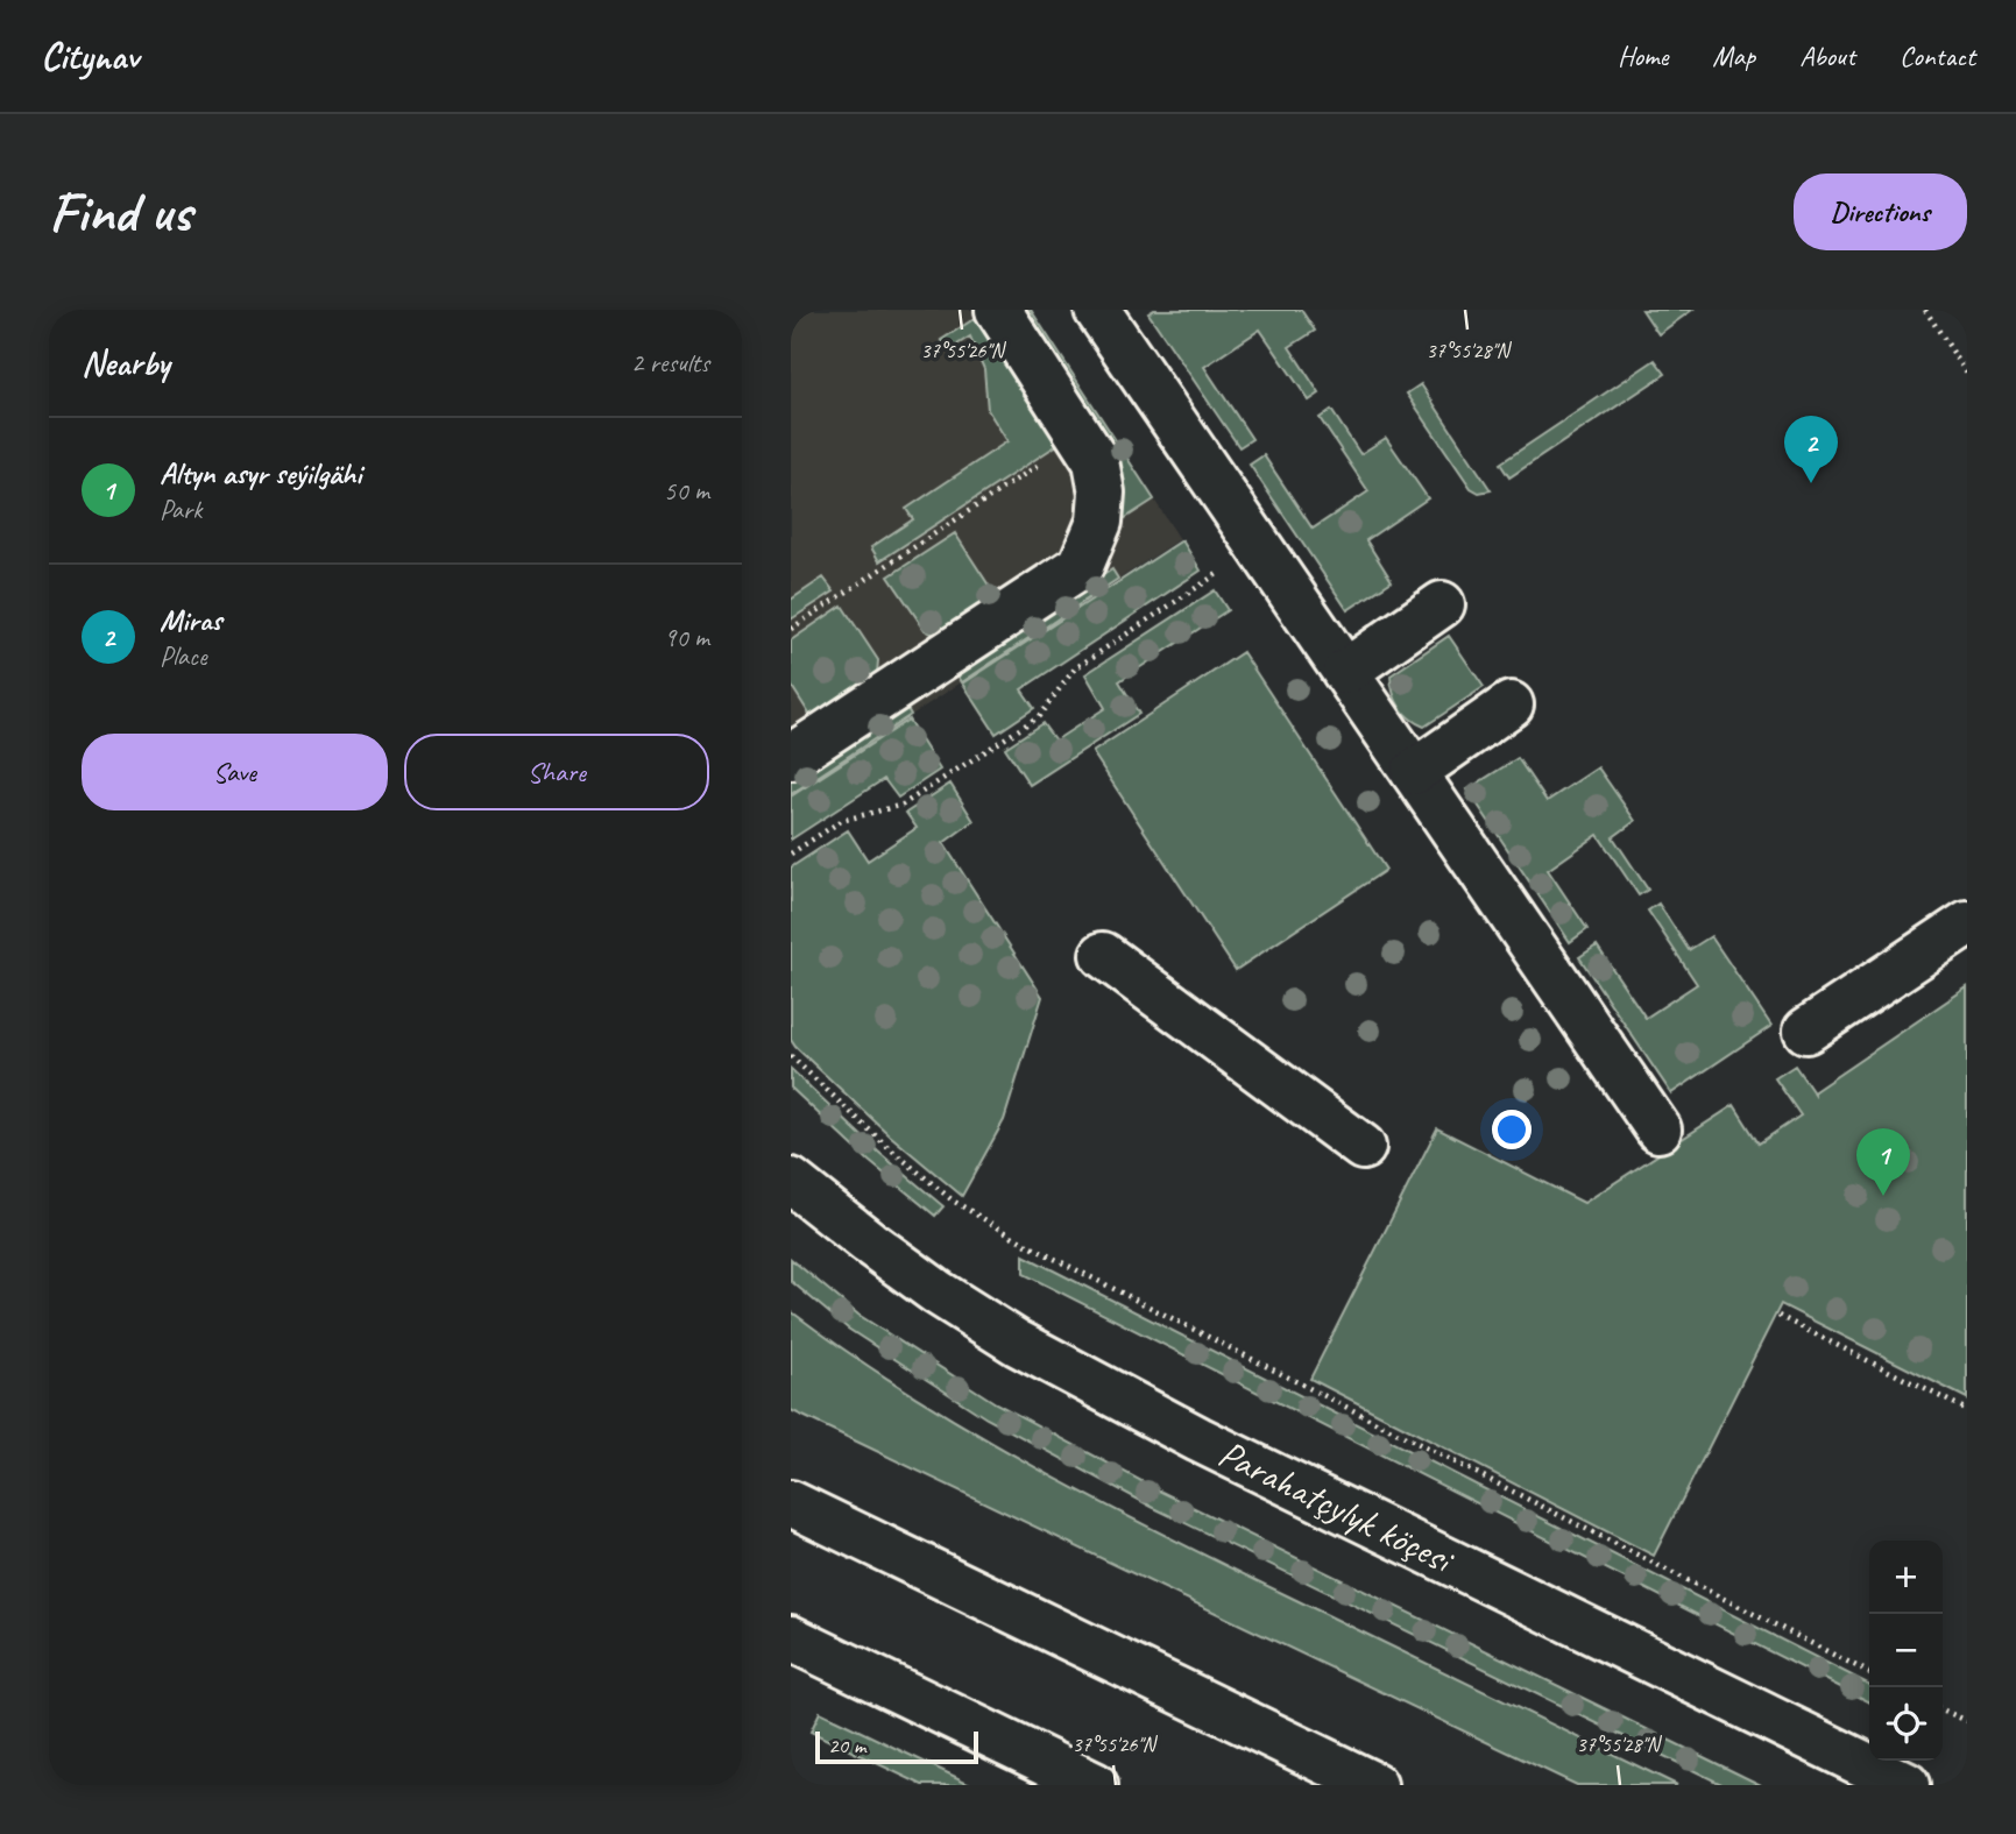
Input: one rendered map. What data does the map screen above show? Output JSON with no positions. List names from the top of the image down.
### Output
{
  "streets": {
    "street": ["Parahatçylyk köçesi"]
  },
  "scale_bar": "20 m",
  "page": {
    "header": "Citynav",
    "nav": [
      "Home",
      "Map",
      "About",
      "Contact"
    ],
    "buttons": [
      "Directions",
      ["Save", "Share"]
    ],
    "title": "Find us",
    "heading": ["Nearby", "2 results"],
    "list": [
      {
        "mark": "1",
        "name": "Altyn asyr seýilgähi",
        "note": "Park",
        "value": "50 m"
      },
      {
        "mark": "2",
        "name": "Miras",
        "note": "Place",
        "value": "90 m"
      }
    ],
    "pins": ["2", "1"],
    "map_buttons": ["+", "−"],
    "scale": "20 m"
  },
  "coordinates": ["37°55'26\"N", "37°55'28\"N"]
}
